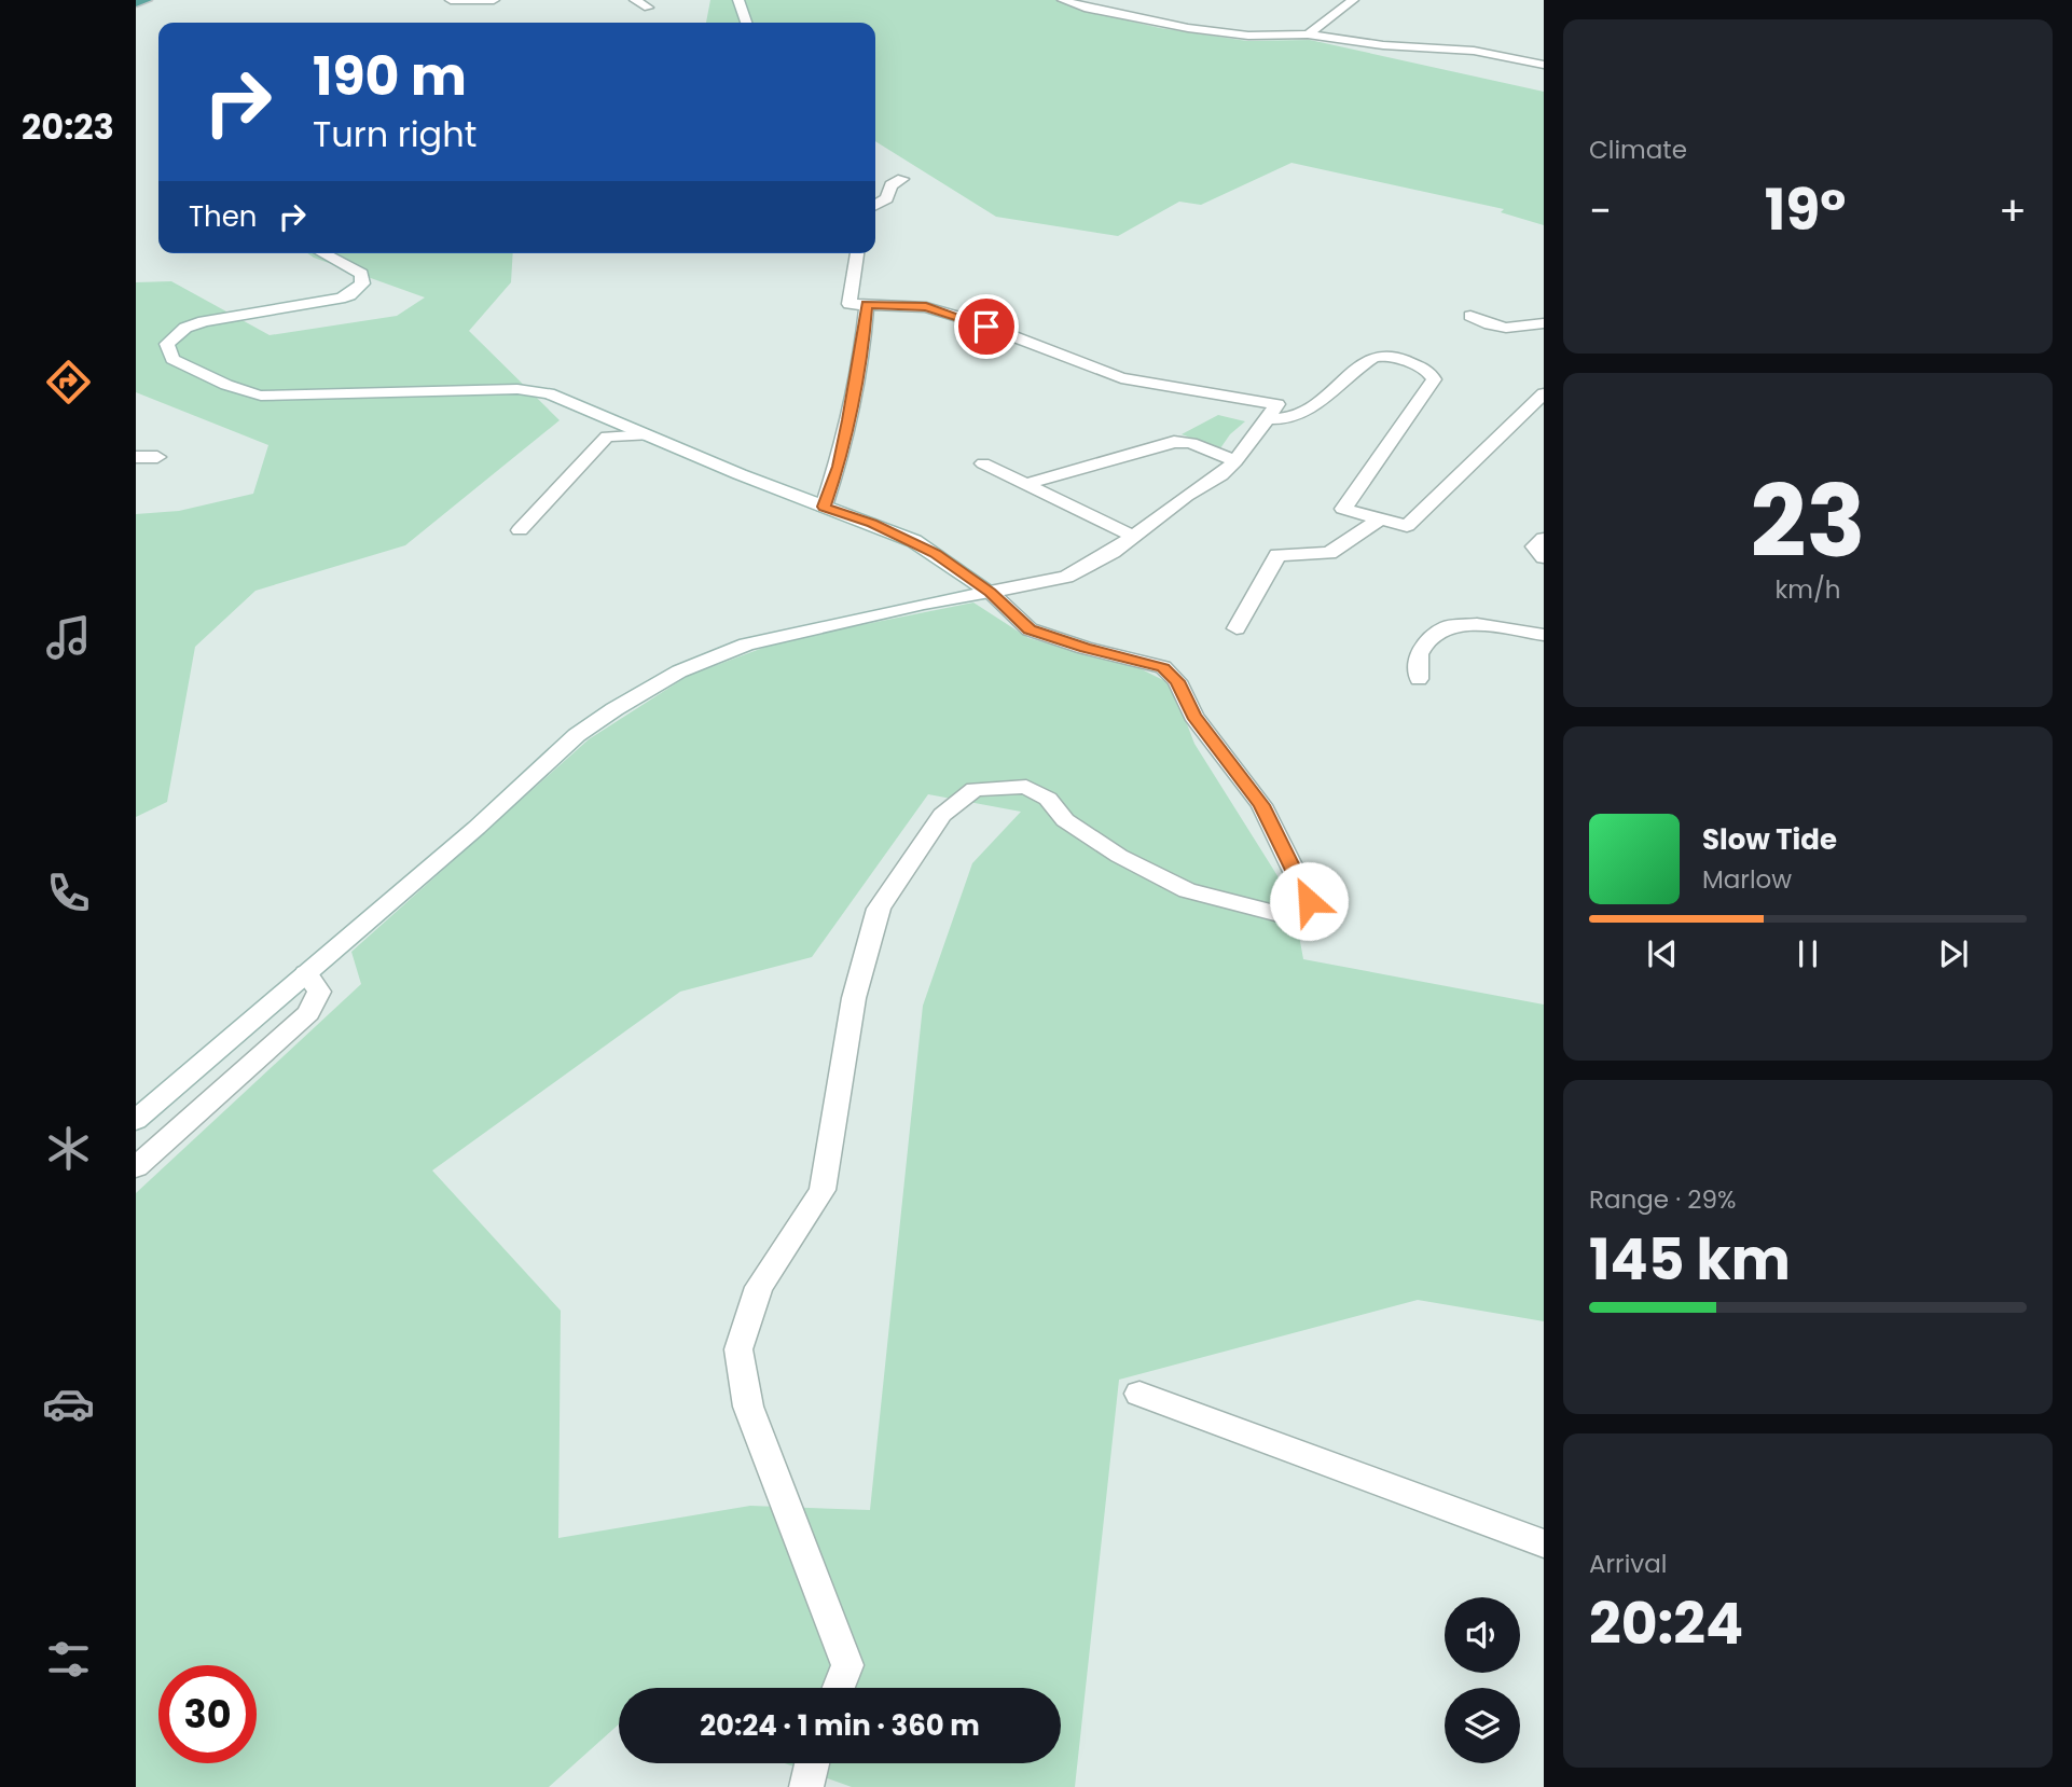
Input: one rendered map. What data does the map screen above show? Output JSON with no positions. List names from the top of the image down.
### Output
{
  "page": {
    "tabs": "20:23",
    "tile": [
      "Climate",
      ["23", "km/h"],
      ["Range · 29%", "145 km"],
      ["Arrival", "20:24"]
    ],
    "turn": ["190 m", "Turn right"],
    "heat": ["−", "19°", "+"],
    "then": "Then",
    "song": ["Slow Tide", "Marlow"],
    "limit": "30",
    "trip": "20:24 · 1 min · 360 m"
  }
}
